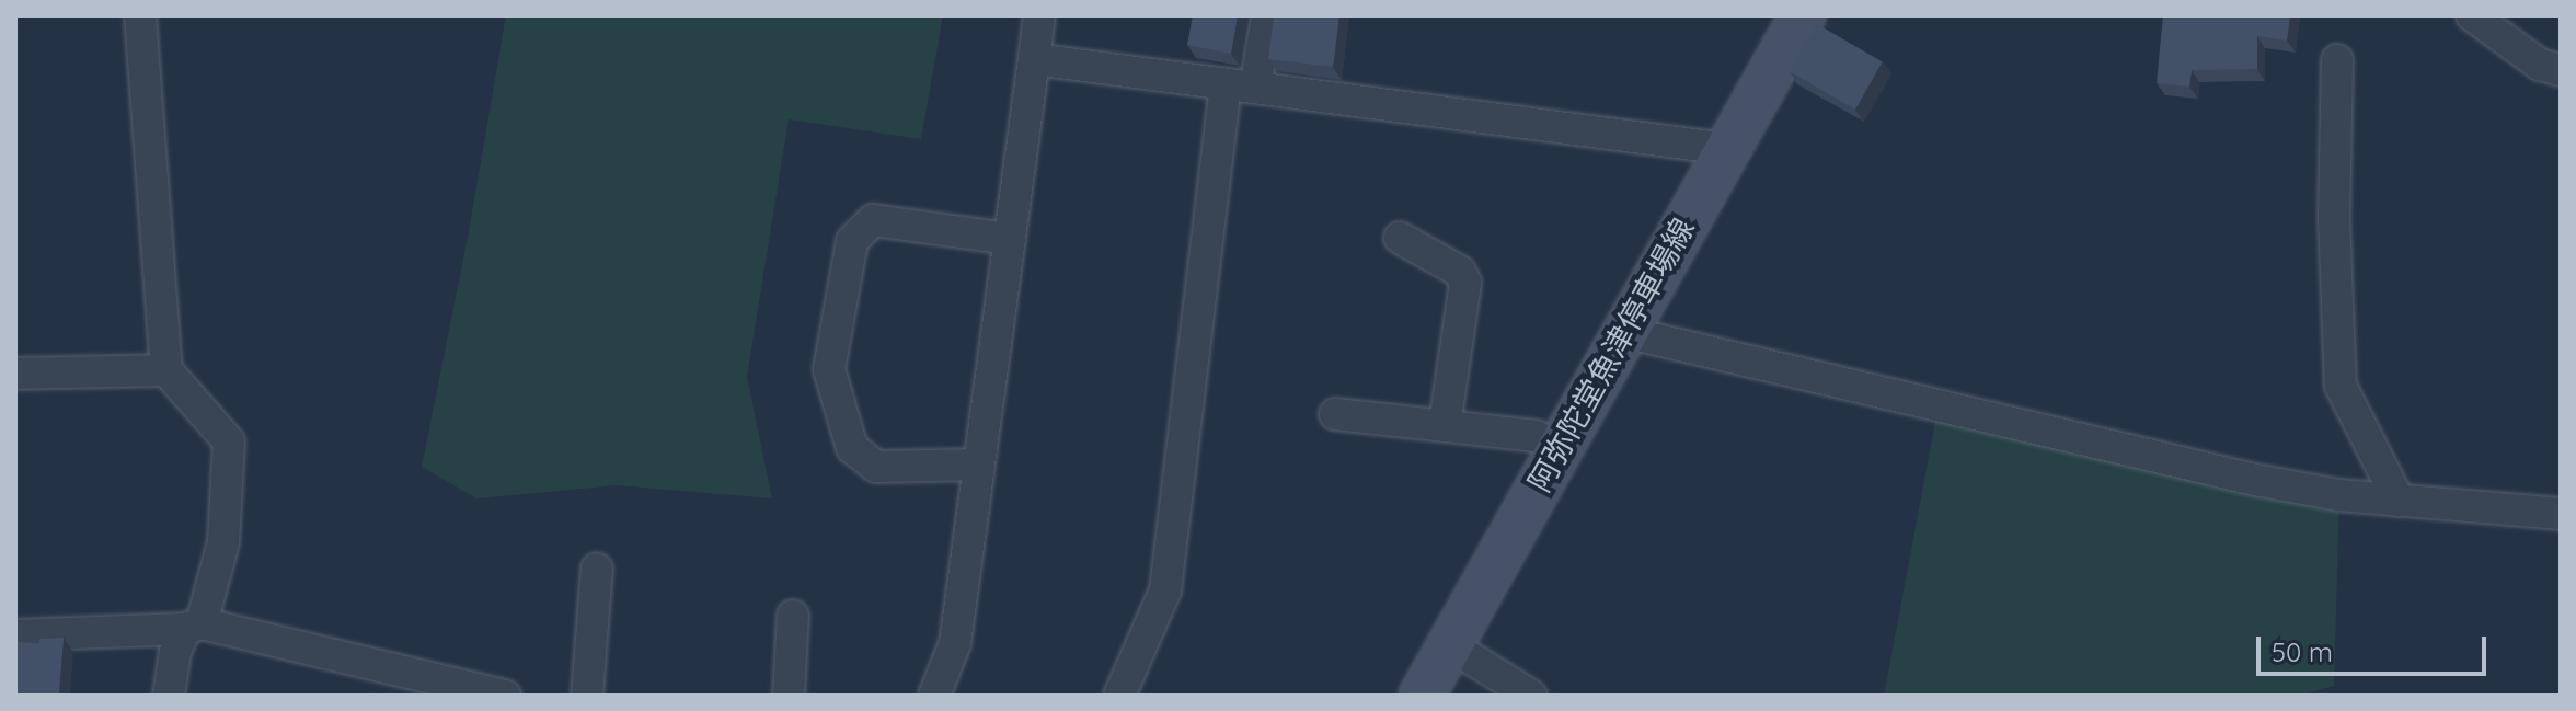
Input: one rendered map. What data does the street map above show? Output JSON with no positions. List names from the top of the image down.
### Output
{
  "streets": {
    "main road": ["阿弥陀堂魚津停車場線"]
  },
  "scale_bar": "50 m"
}
